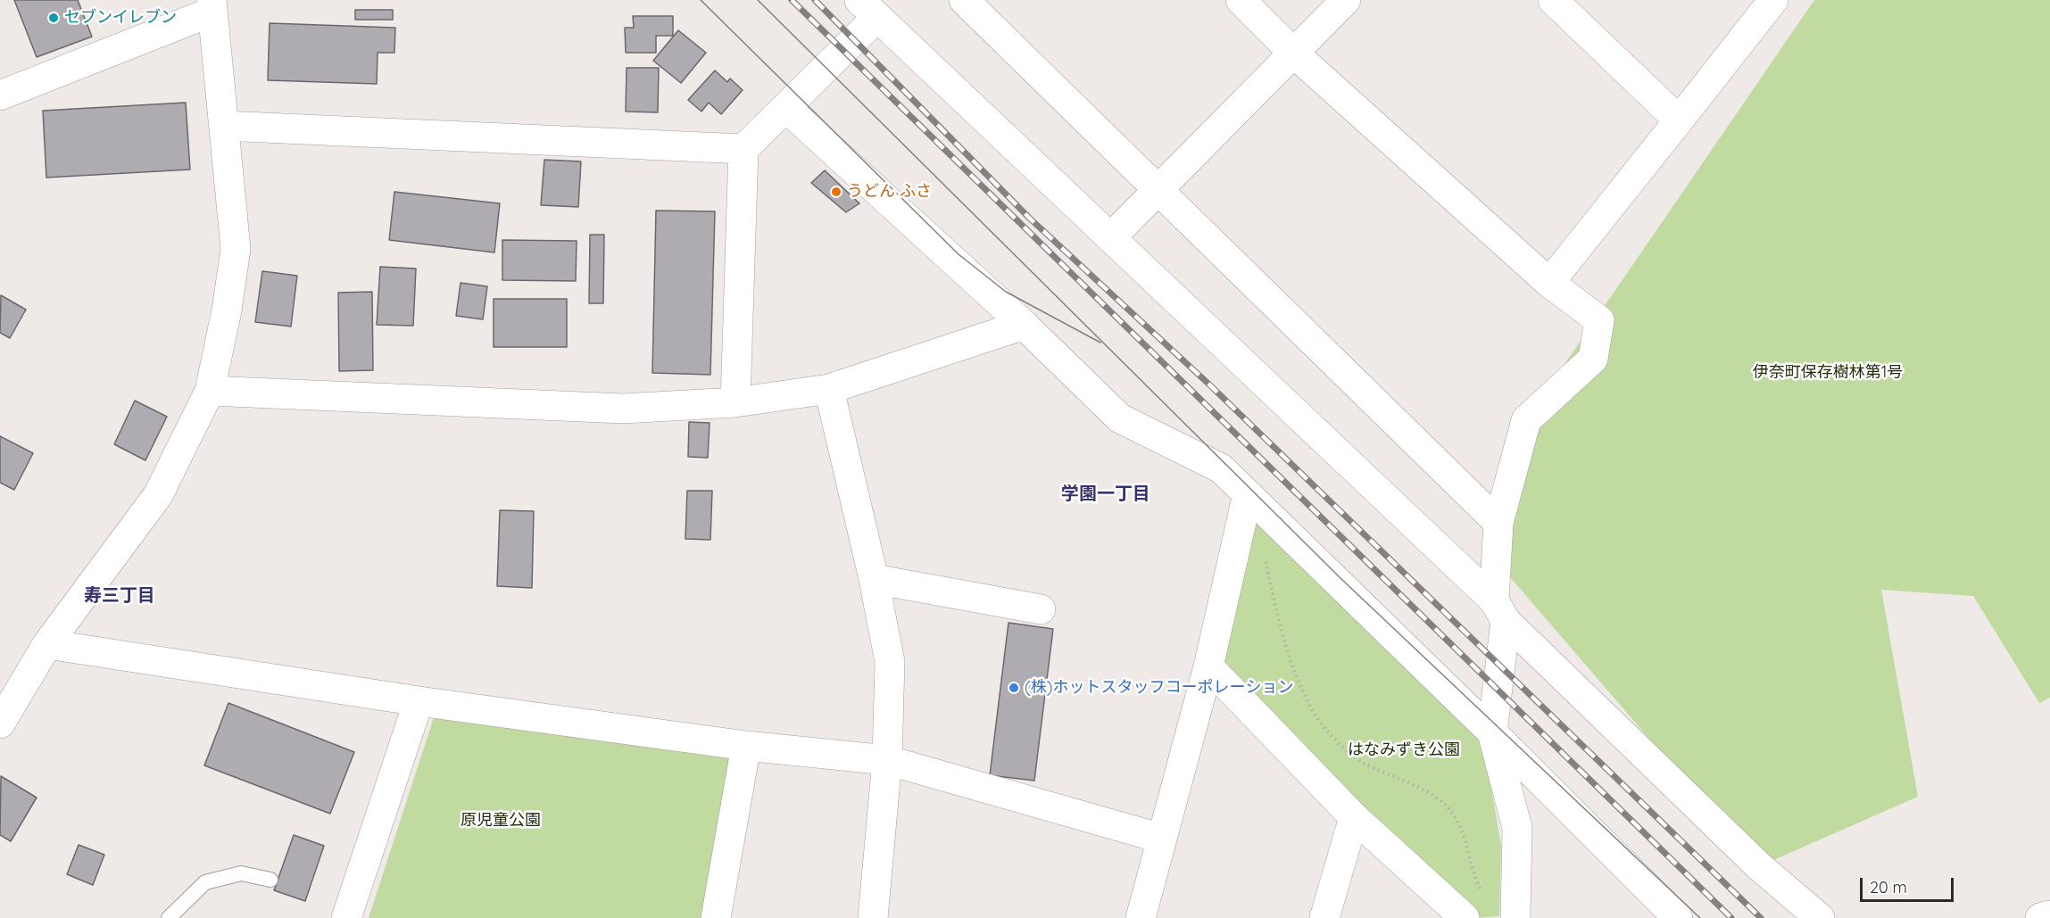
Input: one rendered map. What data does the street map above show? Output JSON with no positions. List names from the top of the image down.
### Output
{
  "districts": ["学園一丁目", "寿三丁目"],
  "parks": ["伊奈町保存樹林第1号", "はなみずき公園", "原児童公園"],
  "places": ["セブンイレブン", "うどん ふさ", "(株)ホットスタッフコーポレーション"],
  "scale_bar": "20 m"
}
